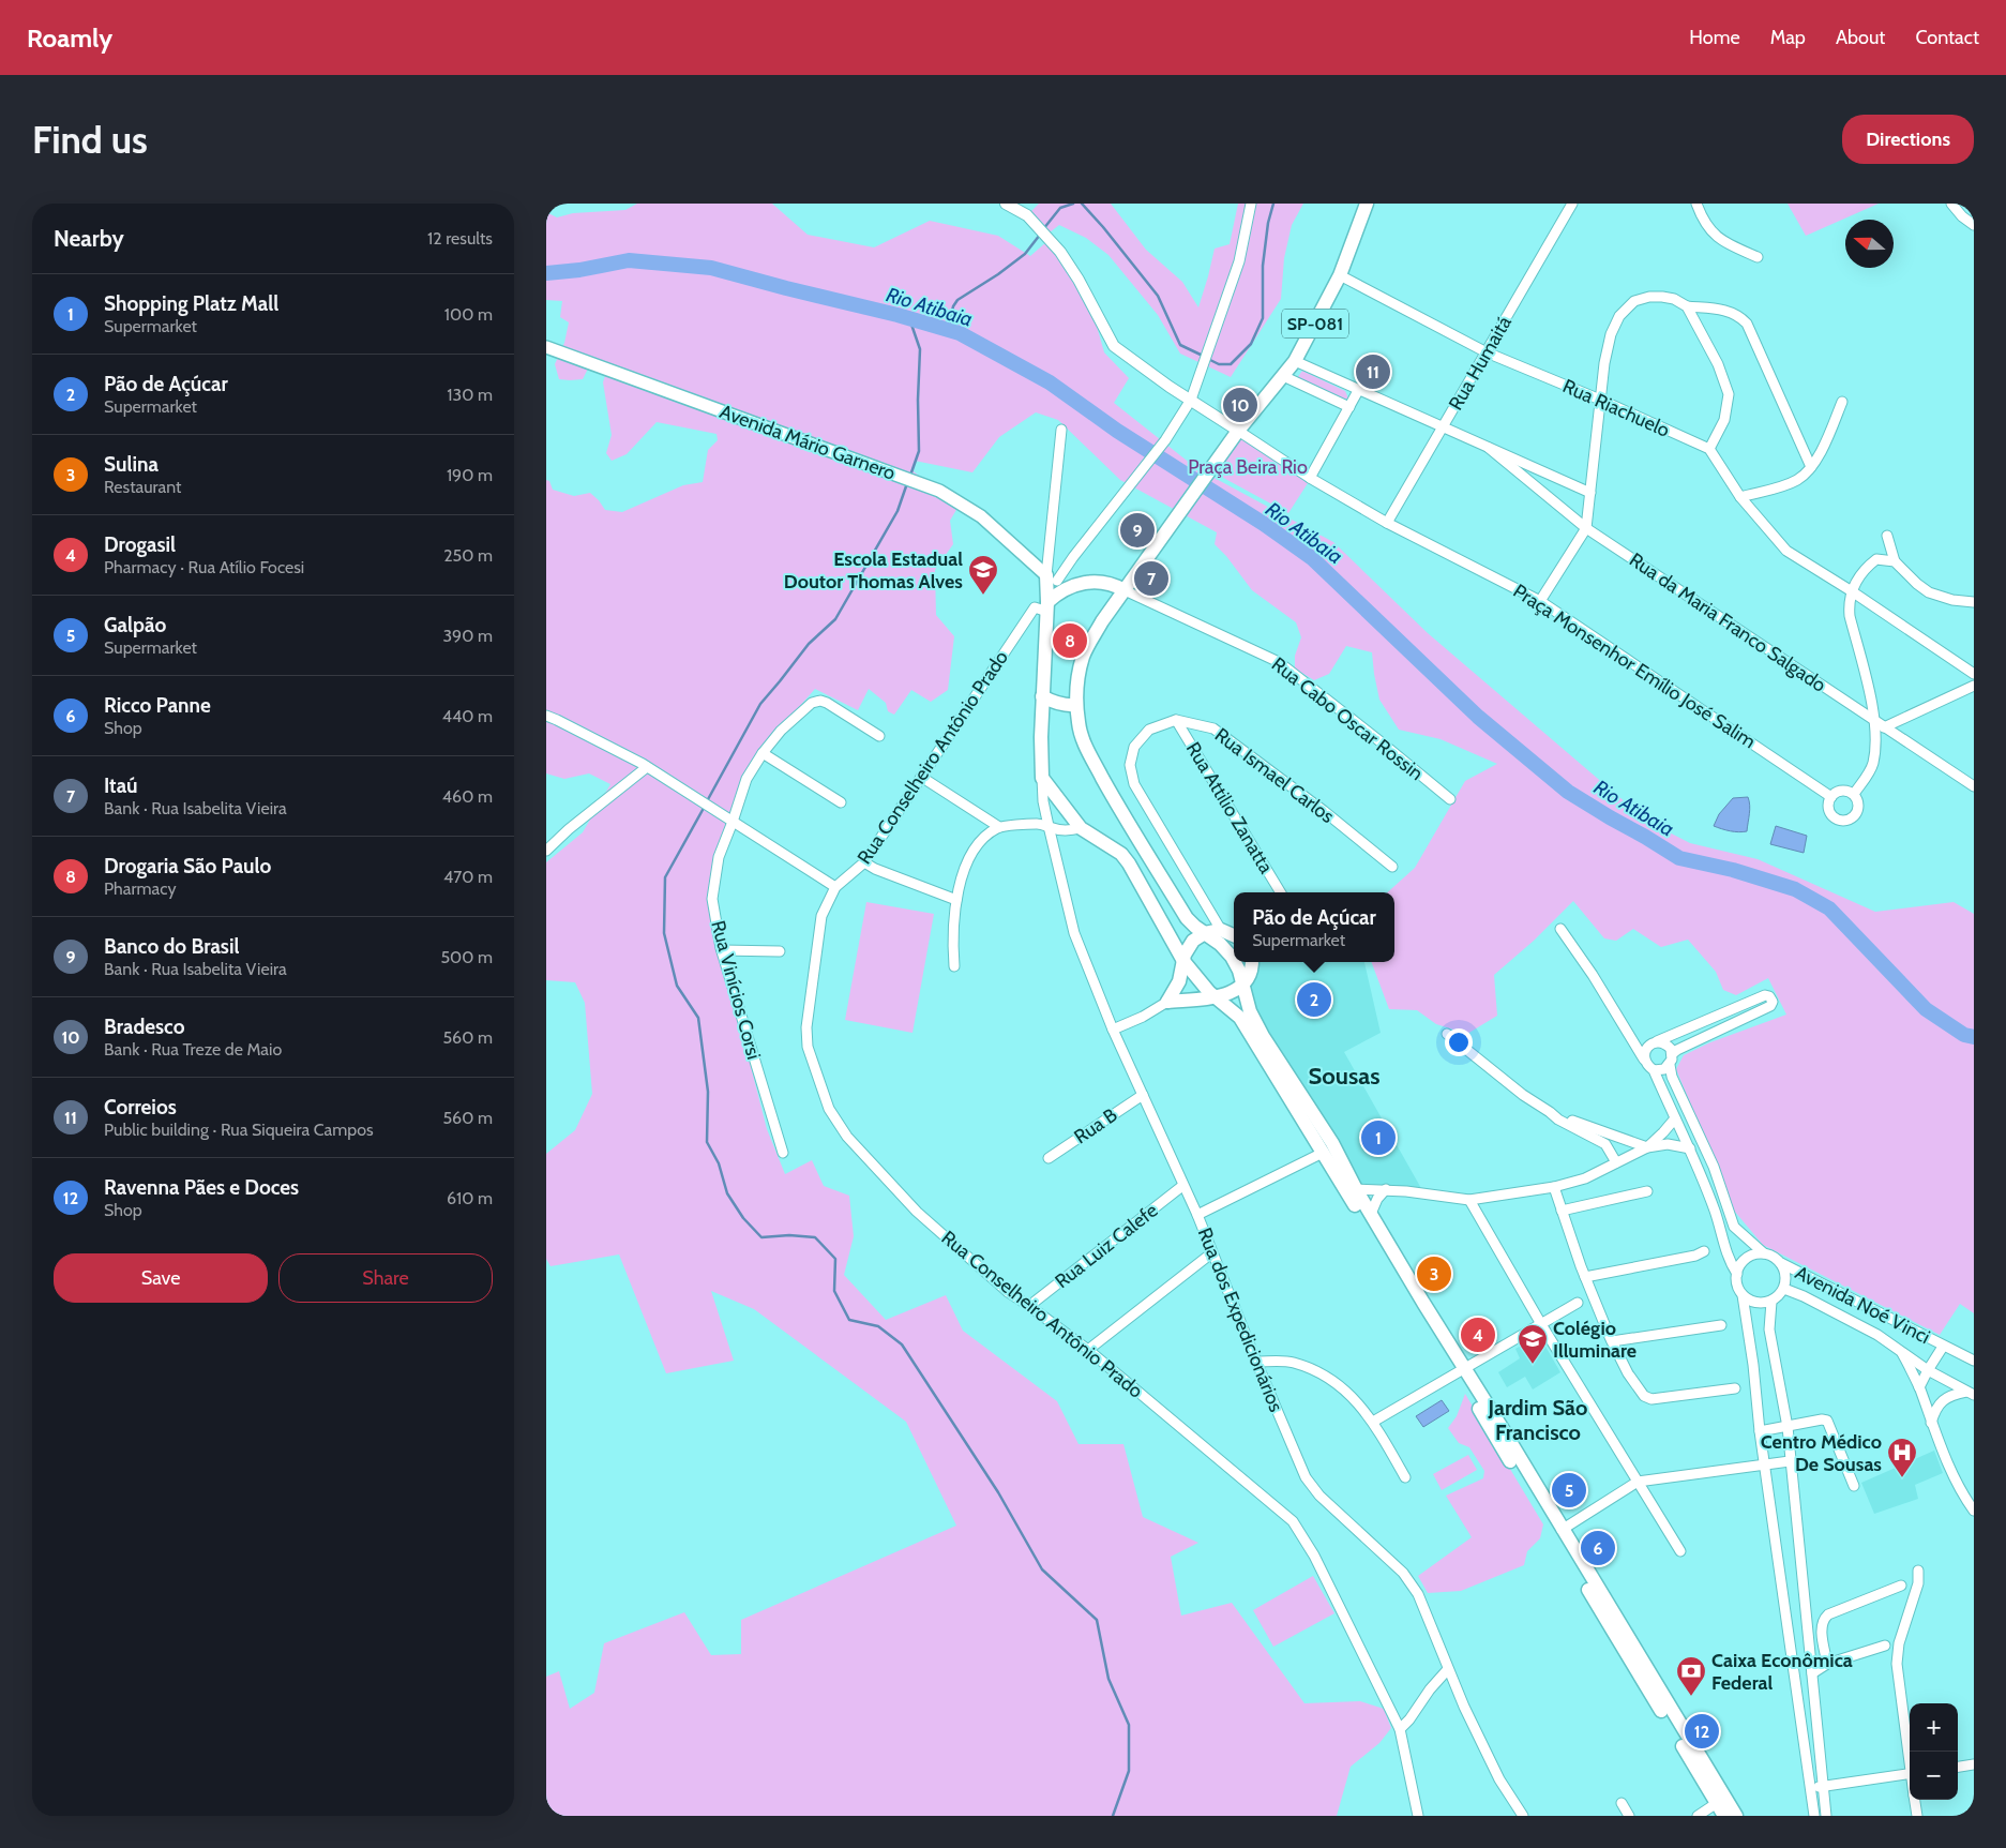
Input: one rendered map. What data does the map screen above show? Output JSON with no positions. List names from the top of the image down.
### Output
{
  "streets": {
    "main road": ["SP-081", "Avenida Mário Garnero"],
    "street": [
      "Rua Humaitá",
      "Rua Riachuelo",
      "Rua da Maria Franco Salgado",
      "Praça Monsenhor Emílio José Salim",
      "Rua Cabo Oscar Rossin",
      "Rua Conselheiro Antônio Prado",
      "Rua Ismael Carlos",
      "Rua Attilio Zanatta",
      "Rua Vinícios Corsi",
      "Rua B",
      "Rua Luiz Calefe",
      "Avenida Noé Vinci",
      "Rua dos Expedicionários"
    ]
  },
  "crossings": [
    ["SP-081", "Rua Riachuelo"],
    ["SP-081", "Praça Monsenhor Emílio José Salim"],
    ["Rua Humaitá", "Rua Riachuelo"],
    ["Rua Humaitá", "Praça Monsenhor Emílio José Salim"],
    ["Rua Conselheiro Antônio Prado", "Rua Luiz Calefe"],
    ["Rua Ismael Carlos", "Rua Attilio Zanatta"],
    ["Rua B", "Rua dos Expedicionários"],
    ["Rua Luiz Calefe", "Rua dos Expedicionários"]
  ],
  "districts": ["Sousas", "Jardim São Francisco"],
  "water": ["Rio Atibaia"],
  "parks": ["Praça Beira Rio"],
  "places": {
    "school or university": ["Escola Estadual Doutor Thomas Alves", "Colégio Illuminare"],
    "hospital": ["Centro Médico De Sousas"],
    "bank": ["Caixa Econômica Federal"]
  },
  "north": "left",
  "page": {
    "header": "Roamly",
    "nav": [
      "Home",
      "Map",
      "About",
      "Contact"
    ],
    "buttons": [
      "Directions",
      ["Save", "Share"]
    ],
    "title": "Find us",
    "heading": ["Nearby", "12 results"],
    "list": [
      {
        "mark": "1",
        "name": "Shopping Platz Mall",
        "note": "Supermarket",
        "value": "100 m"
      },
      {
        "mark": "2",
        "name": "Pão de Açúcar",
        "note": "Supermarket",
        "value": "130 m"
      },
      {
        "mark": "3",
        "name": "Sulina",
        "note": "Restaurant",
        "value": "190 m"
      },
      {
        "mark": "4",
        "name": "Drogasil",
        "note": "Pharmacy · Rua Atílio Focesi",
        "value": "250 m"
      },
      {
        "mark": "5",
        "name": "Galpão",
        "note": "Supermarket",
        "value": "390 m"
      },
      {
        "mark": "6",
        "name": "Ricco Panne",
        "note": "Shop",
        "value": "440 m"
      },
      {
        "mark": "7",
        "name": "Itaú",
        "note": "Bank · Rua Isabelita Vieira",
        "value": "460 m"
      },
      {
        "mark": "8",
        "name": "Drogaria São Paulo",
        "note": "Pharmacy",
        "value": "470 m"
      },
      {
        "mark": "9",
        "name": "Banco do Brasil",
        "note": "Bank · Rua Isabelita Vieira",
        "value": "500 m"
      },
      {
        "mark": "10",
        "name": "Bradesco",
        "note": "Bank · Rua Treze de Maio",
        "value": "560 m"
      },
      {
        "mark": "11",
        "name": "Correios",
        "note": "Public building · Rua Siqueira Campos",
        "value": "560 m"
      },
      {
        "mark": "12",
        "name": "Ravenna Pães e Doces",
        "note": "Shop",
        "value": "610 m"
      }
    ],
    "pins": [
      "11",
      "10",
      "9",
      "7",
      "8",
      "2",
      "1",
      "3",
      "4",
      "5",
      "6",
      "12"
    ],
    "popup": ["Pão de Açúcar", "Supermarket"],
    "map_buttons": ["+", "−"]
  }
}
